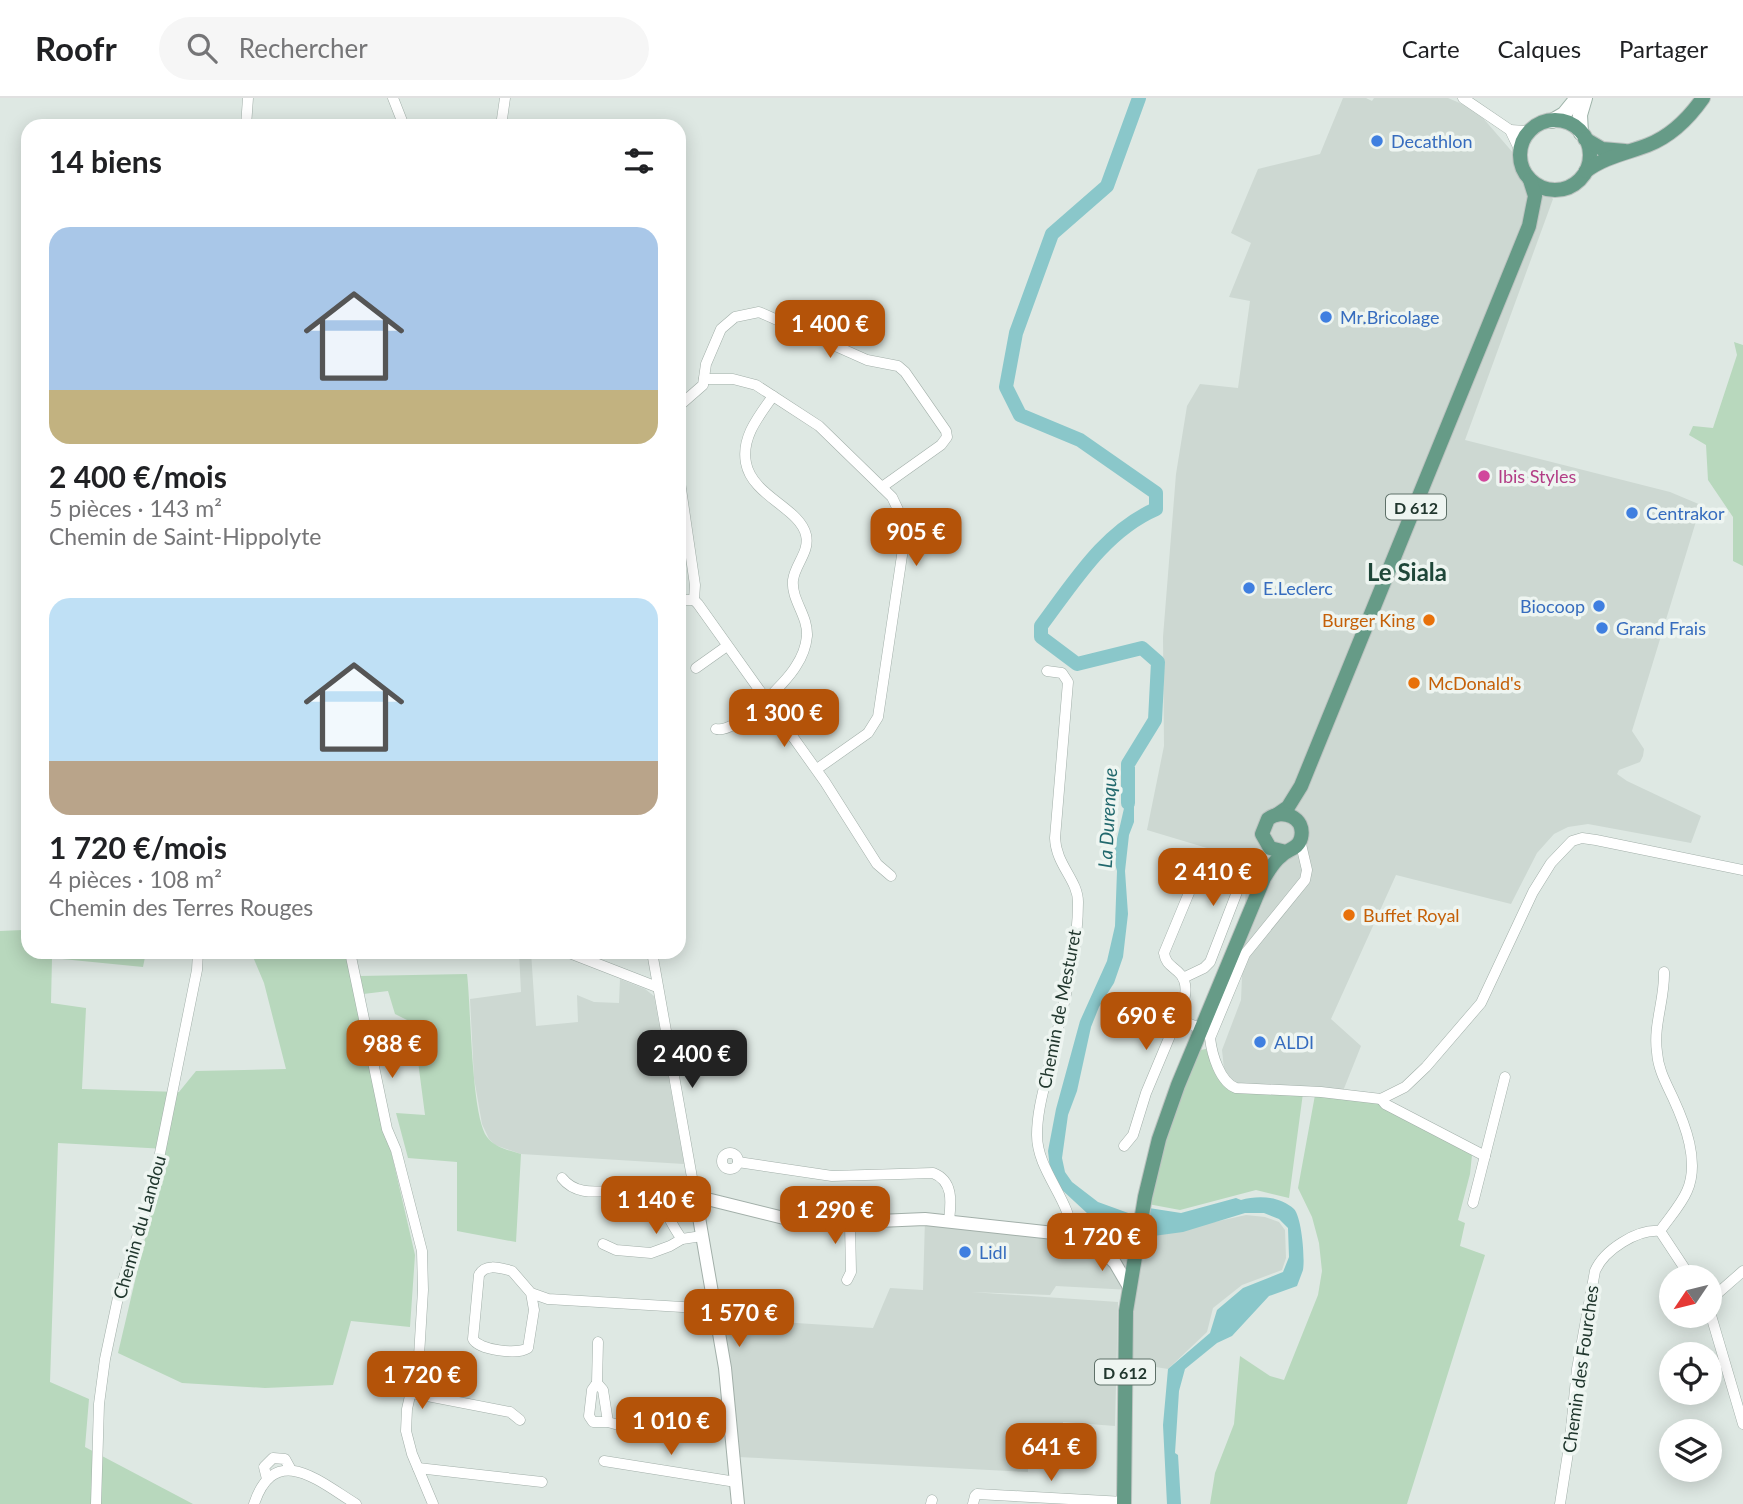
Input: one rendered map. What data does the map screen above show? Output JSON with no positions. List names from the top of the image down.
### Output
{
  "streets": {
    "main road": ["D 612"],
    "street": ["Chemin de Mesturet", "Chemin du Landou", "Chemin des Fourches"]
  },
  "districts": ["Le Siala"],
  "water": ["La Durenque"],
  "places": [
    "Decathlon",
    "Mr.Bricolage",
    "Ibis Styles",
    "Centrakor",
    "E.Leclerc",
    "Biocoop",
    "Burger King",
    "Grand Frais",
    "McDonald's",
    "Buffet Royal",
    "ALDI",
    "Lidl"
  ],
  "north": "bottom left",
  "page": {
    "header": "Roofr",
    "search": "Rechercher",
    "nav": ["Carte", "Calques", "Partager"],
    "heading": "14 biens",
    "list": [
      {
        "name": "2 400 €/mois",
        "note": "5 pièces · 143 m² · Chemin de Saint-Hippolyte"
      },
      {
        "name": "1 720 €/mois",
        "note": "4 pièces · 108 m² · Chemin des Terres Rouges"
      }
    ],
    "price": [
      "1 400 €",
      "905 €",
      "1 300 €",
      "2 410 €",
      "690 €",
      "988 €",
      "2 400 €",
      "1 140 €",
      "1 290 €",
      "1 720 €",
      "1 570 €",
      "1 720 €",
      "1 010 €",
      "641 €"
    ]
  }
}
